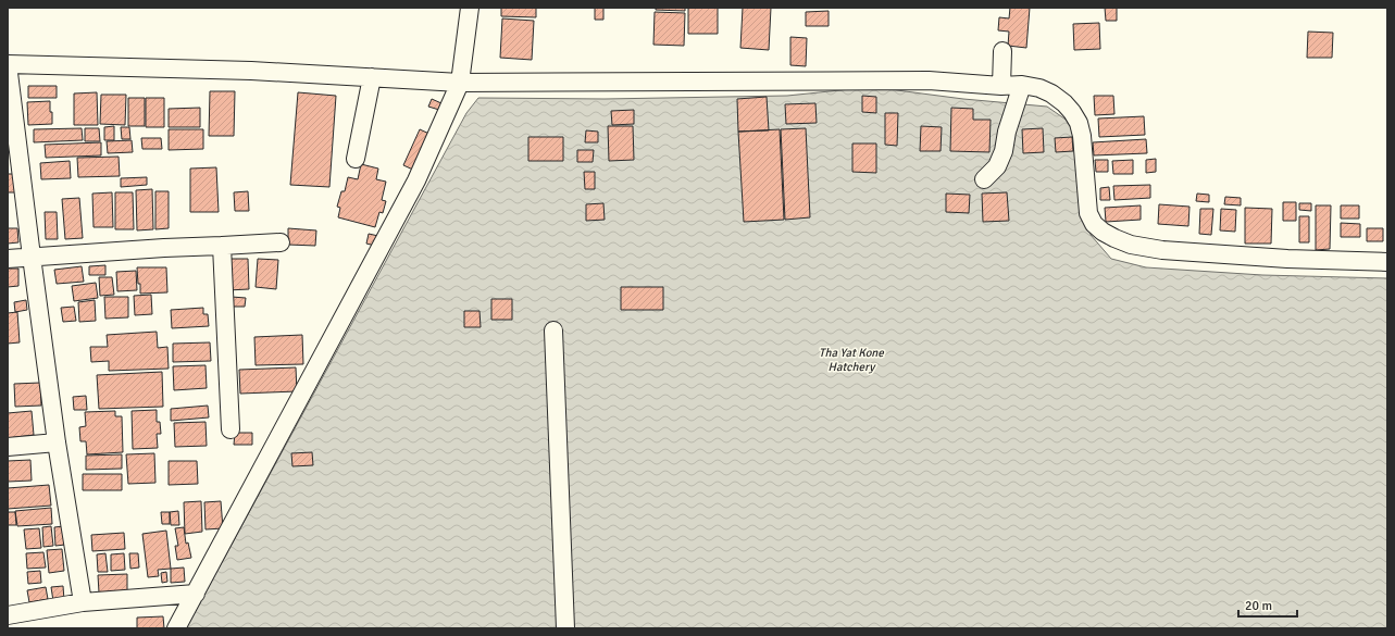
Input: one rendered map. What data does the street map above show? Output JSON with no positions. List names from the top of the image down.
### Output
{
  "water": ["Tha Yat Kone Hatchery"],
  "scale_bar": "20 m"
}
